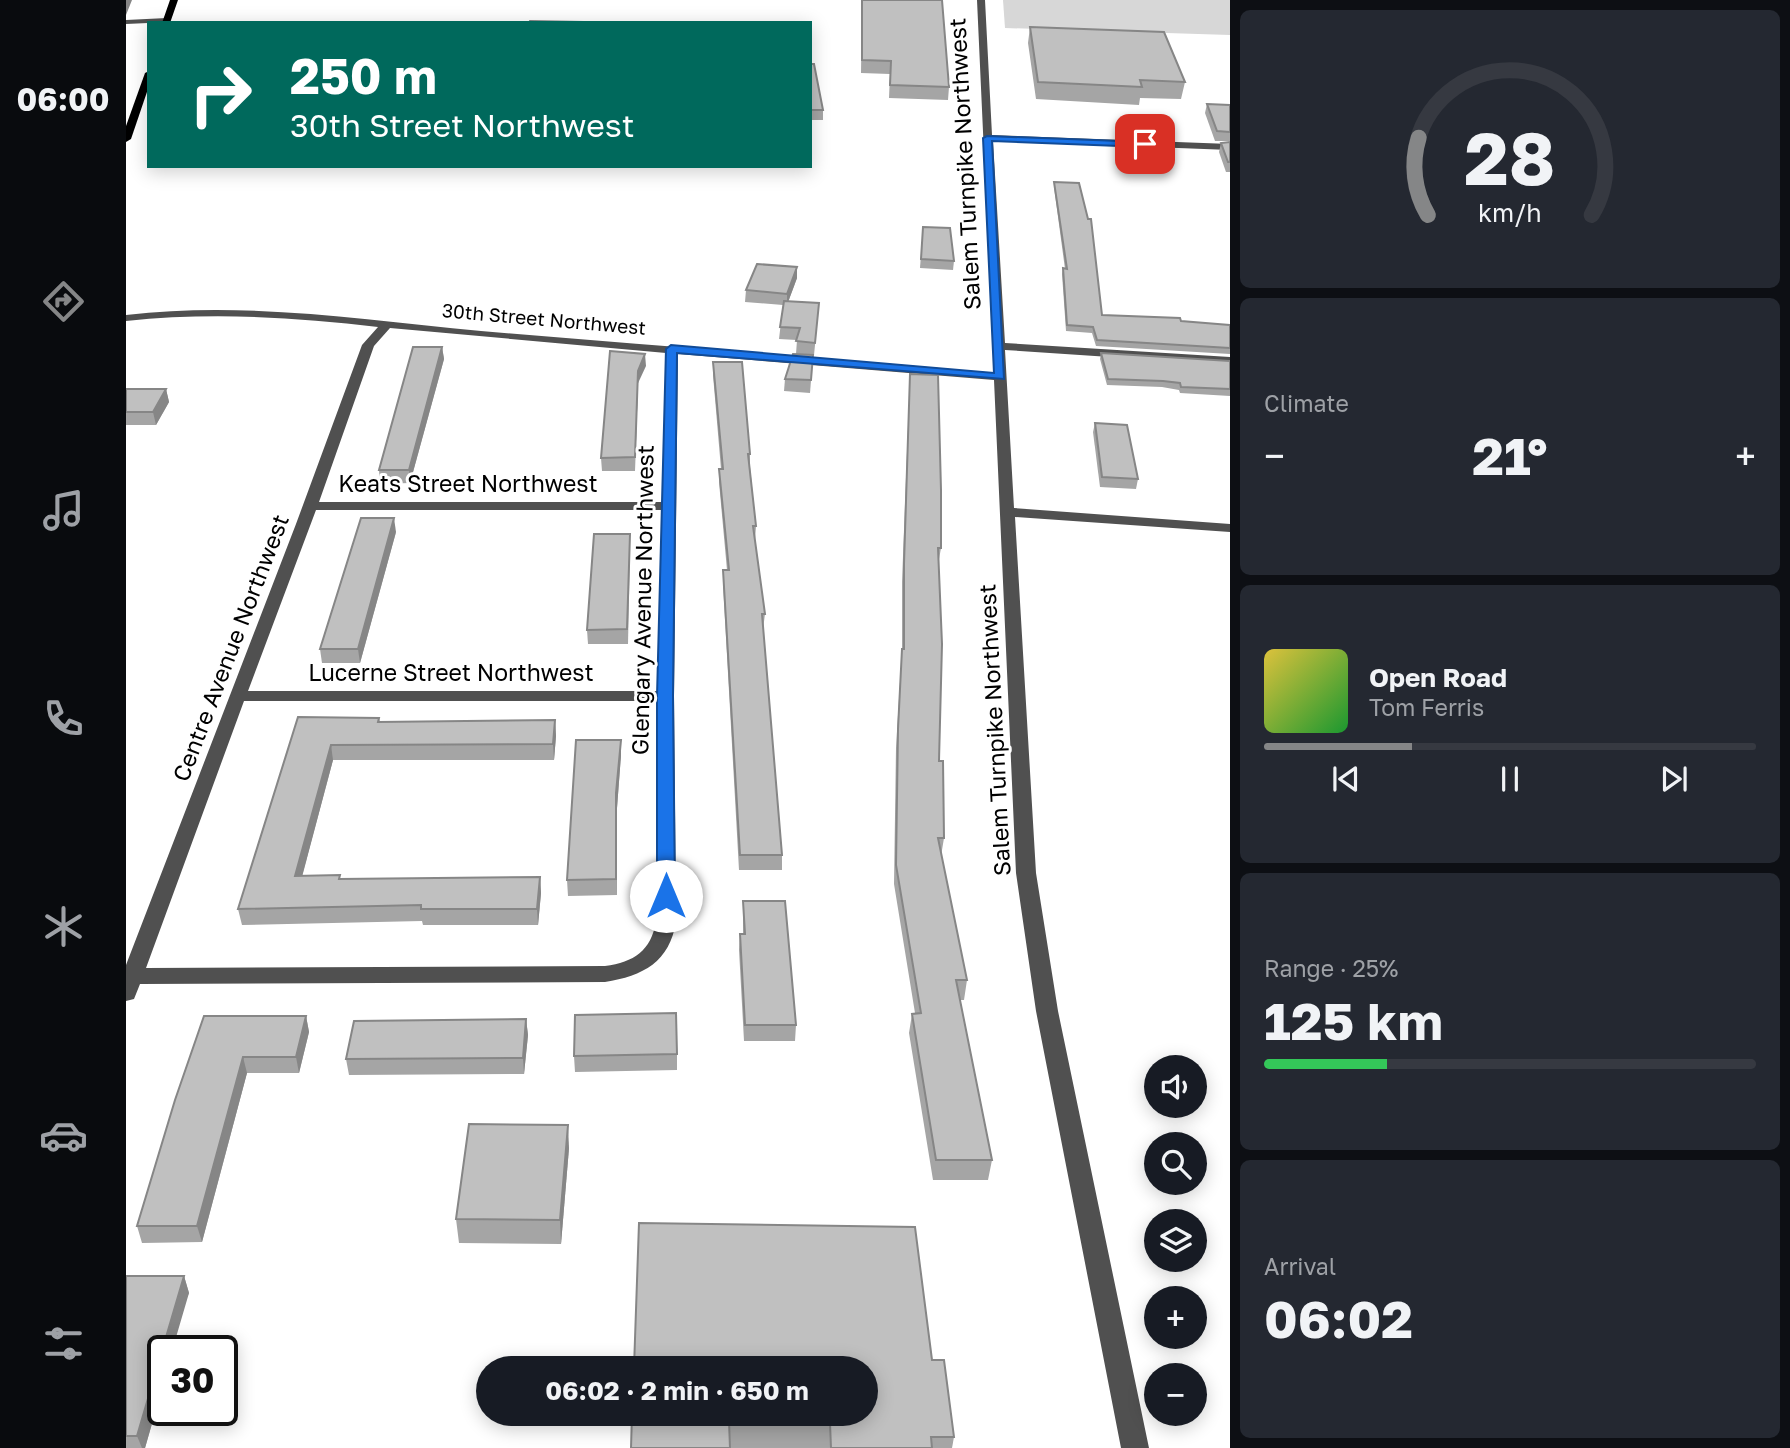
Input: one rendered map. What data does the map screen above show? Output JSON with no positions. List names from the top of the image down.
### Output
{
  "streets": {
    "street": [
      "Salem Turnpike Northwest",
      "30th Street Northwest",
      "Keats Street Northwest",
      "Glengary Avenue Northwest",
      "Centre Avenue Northwest",
      "Lucerne Street Northwest"
    ]
  },
  "crossings": [
    ["Salem Turnpike Northwest", "30th Street Northwest"],
    ["30th Street Northwest", "Glengary Avenue Northwest"],
    ["30th Street Northwest", "Centre Avenue Northwest"],
    ["Keats Street Northwest", "Glengary Avenue Northwest"],
    ["Keats Street Northwest", "Centre Avenue Northwest"],
    ["Glengary Avenue Northwest", "Centre Avenue Northwest"],
    ["Glengary Avenue Northwest", "Lucerne Street Northwest"],
    ["Centre Avenue Northwest", "Lucerne Street Northwest"]
  ],
  "page": {
    "tabs": "06:00",
    "turn": ["250 m", "30th Street Northwest"],
    "tile": [
      "Climate",
      ["Range · 25%", "125 km"],
      ["Arrival", "06:02"]
    ],
    "heat": ["−", "21°", "+"],
    "song": ["Open Road", "Tom Ferris"],
    "map_buttons": ["+", "−"],
    "limit": "30",
    "trip": "06:02 · 2 min · 650 m",
    "gauge": ["28", "km/h"]
  }
}
